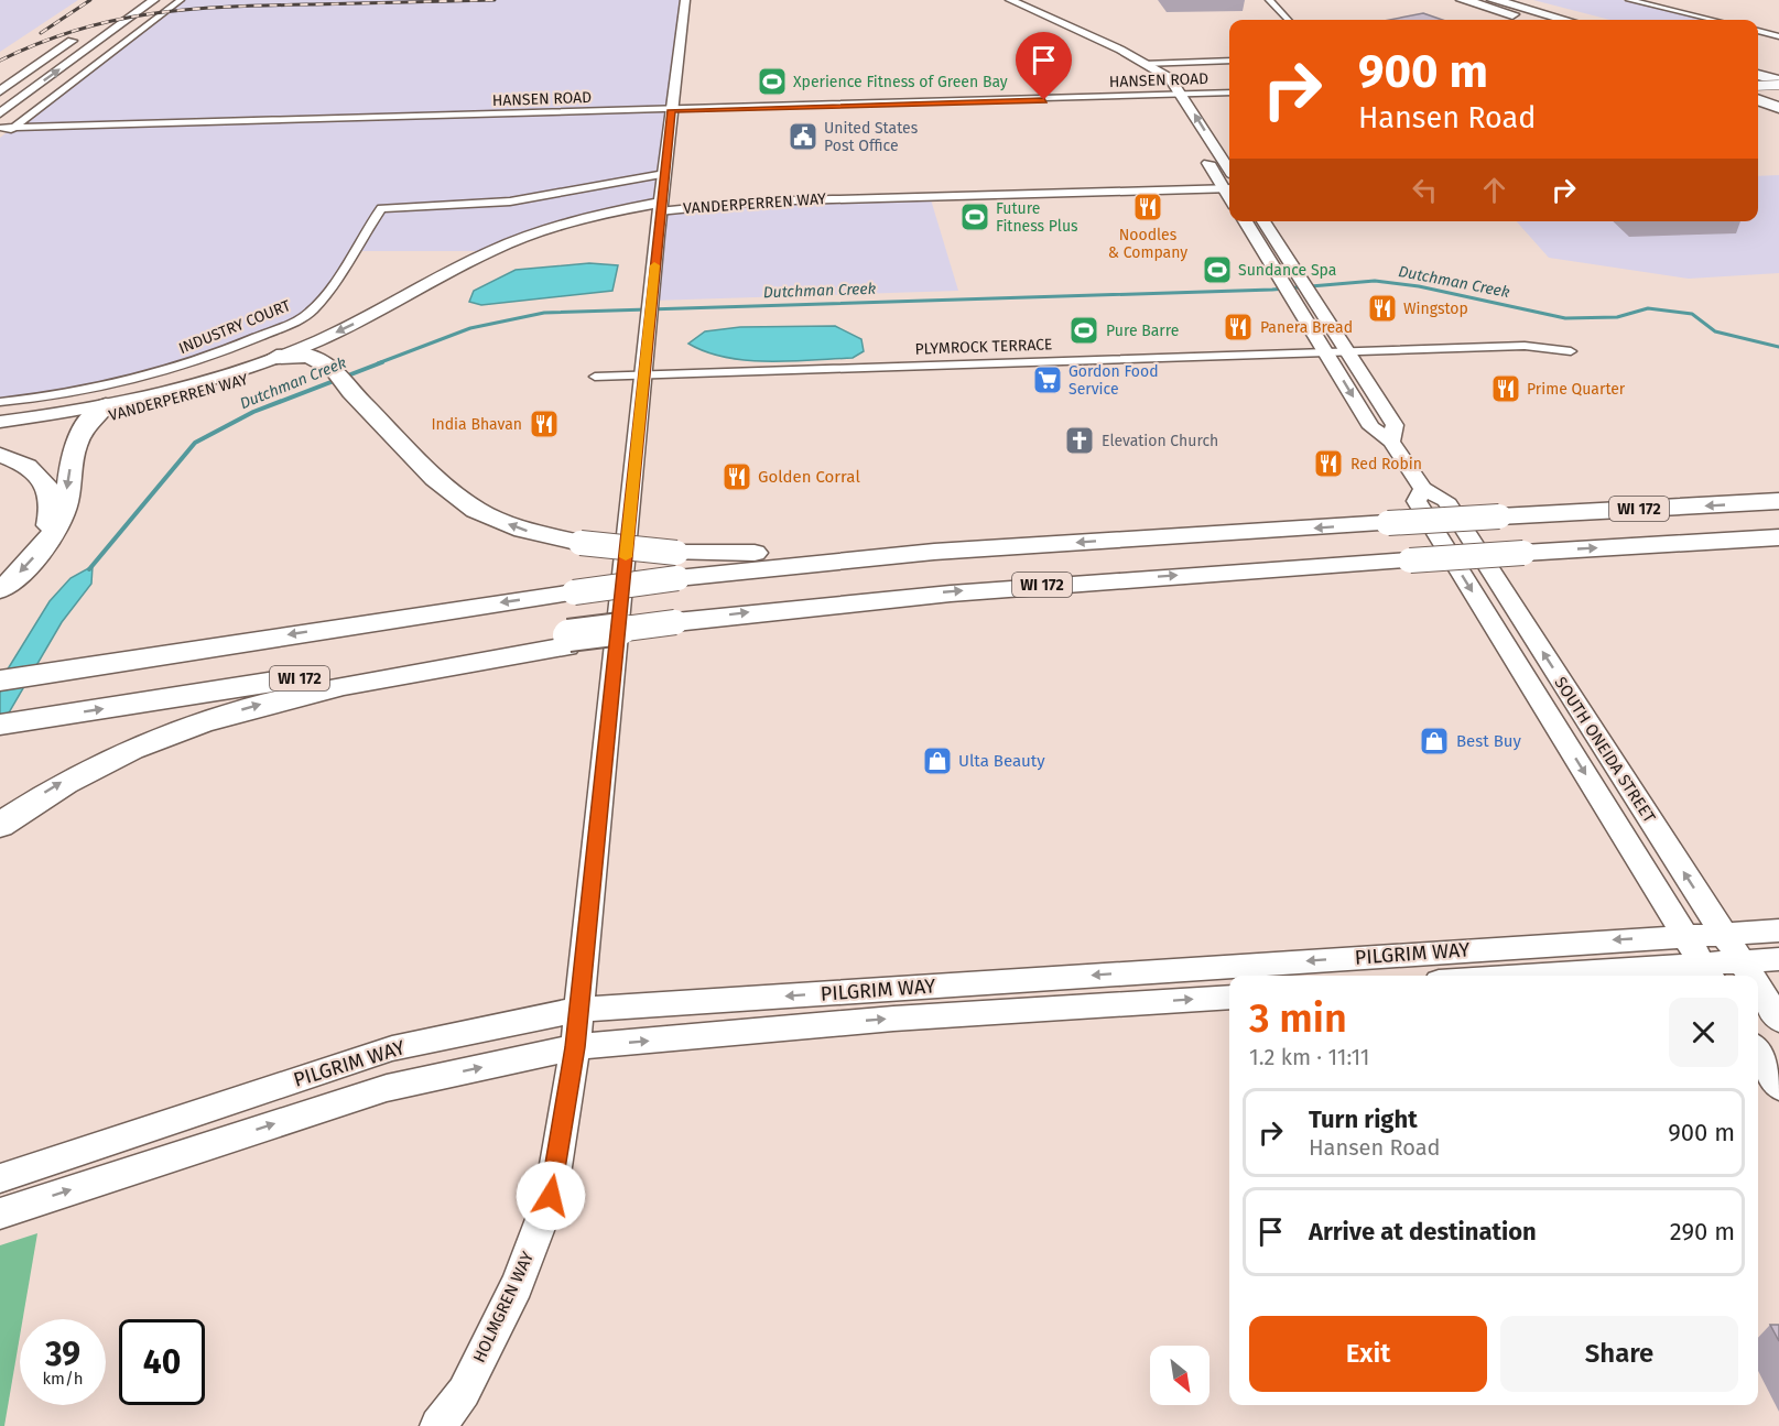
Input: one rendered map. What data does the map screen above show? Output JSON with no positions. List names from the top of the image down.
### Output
{
  "streets": {
    "highway": ["WI 172"],
    "street": [
      "HANSEN ROAD",
      "VANDERPERREN WAY",
      "INDUSTRY COURT",
      "PLYMROCK TERRACE",
      "SOUTH ONEIDA STREET",
      "PILGRIM WAY",
      "HOLMGREN WAY"
    ]
  },
  "crossings": [
    ["HANSEN ROAD", "HOLMGREN WAY"],
    ["VANDERPERREN WAY", "HOLMGREN WAY"],
    ["INDUSTRY COURT", "HOLMGREN WAY"],
    ["PLYMROCK TERRACE", "SOUTH ONEIDA STREET"],
    ["PLYMROCK TERRACE", "HOLMGREN WAY"],
    ["SOUTH ONEIDA STREET", "PILGRIM WAY"],
    ["PILGRIM WAY", "HOLMGREN WAY"]
  ],
  "water": ["Dutchman Creek"],
  "places": {
    "sports": [
      "Xperience Fitness of Green Bay",
      "Future Fitness Plus",
      "Sundance Spa",
      "Pure Barre"
    ],
    "public building": ["United States Post Office"],
    "restaurant": [
      "Noodles & Company",
      "Wingstop",
      "Panera Bread",
      "Prime Quarter",
      "India Bhavan",
      "Red Robin",
      "Golden Corral"
    ],
    "supermarket": ["Gordon Food Service"],
    "church": ["Elevation Church"],
    "shop": ["Best Buy", "Ulta Beauty"]
  },
  "north": "bottom right",
  "page": {
    "turn": ["900 m", "Hansen Road"],
    "heading": ["3 min", "1.2 km · 11:11"],
    "list": [
      {
        "name": "Turn right",
        "note": "Hansen Road",
        "value": "900 m"
      },
      {
        "name": "Arrive at destination",
        "value": "290 m"
      }
    ],
    "buttons": ["Exit", "Share"],
    "speed": "39 km/h",
    "limit": "40"
  }
}
